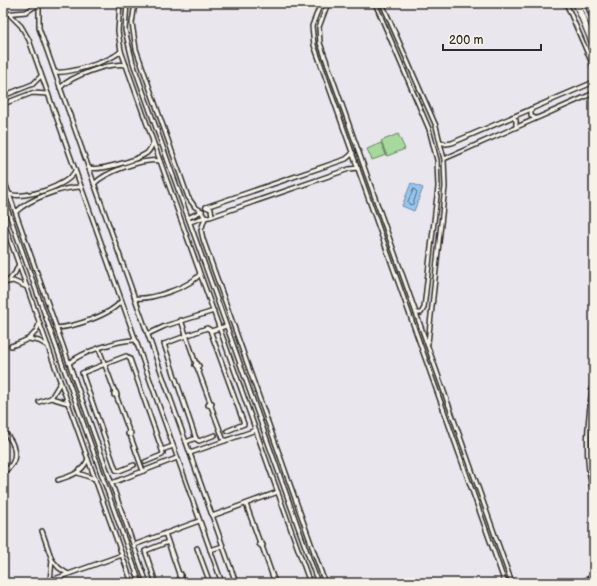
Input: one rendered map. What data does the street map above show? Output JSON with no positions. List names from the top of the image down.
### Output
{
  "scale_bar": "200 m"
}
